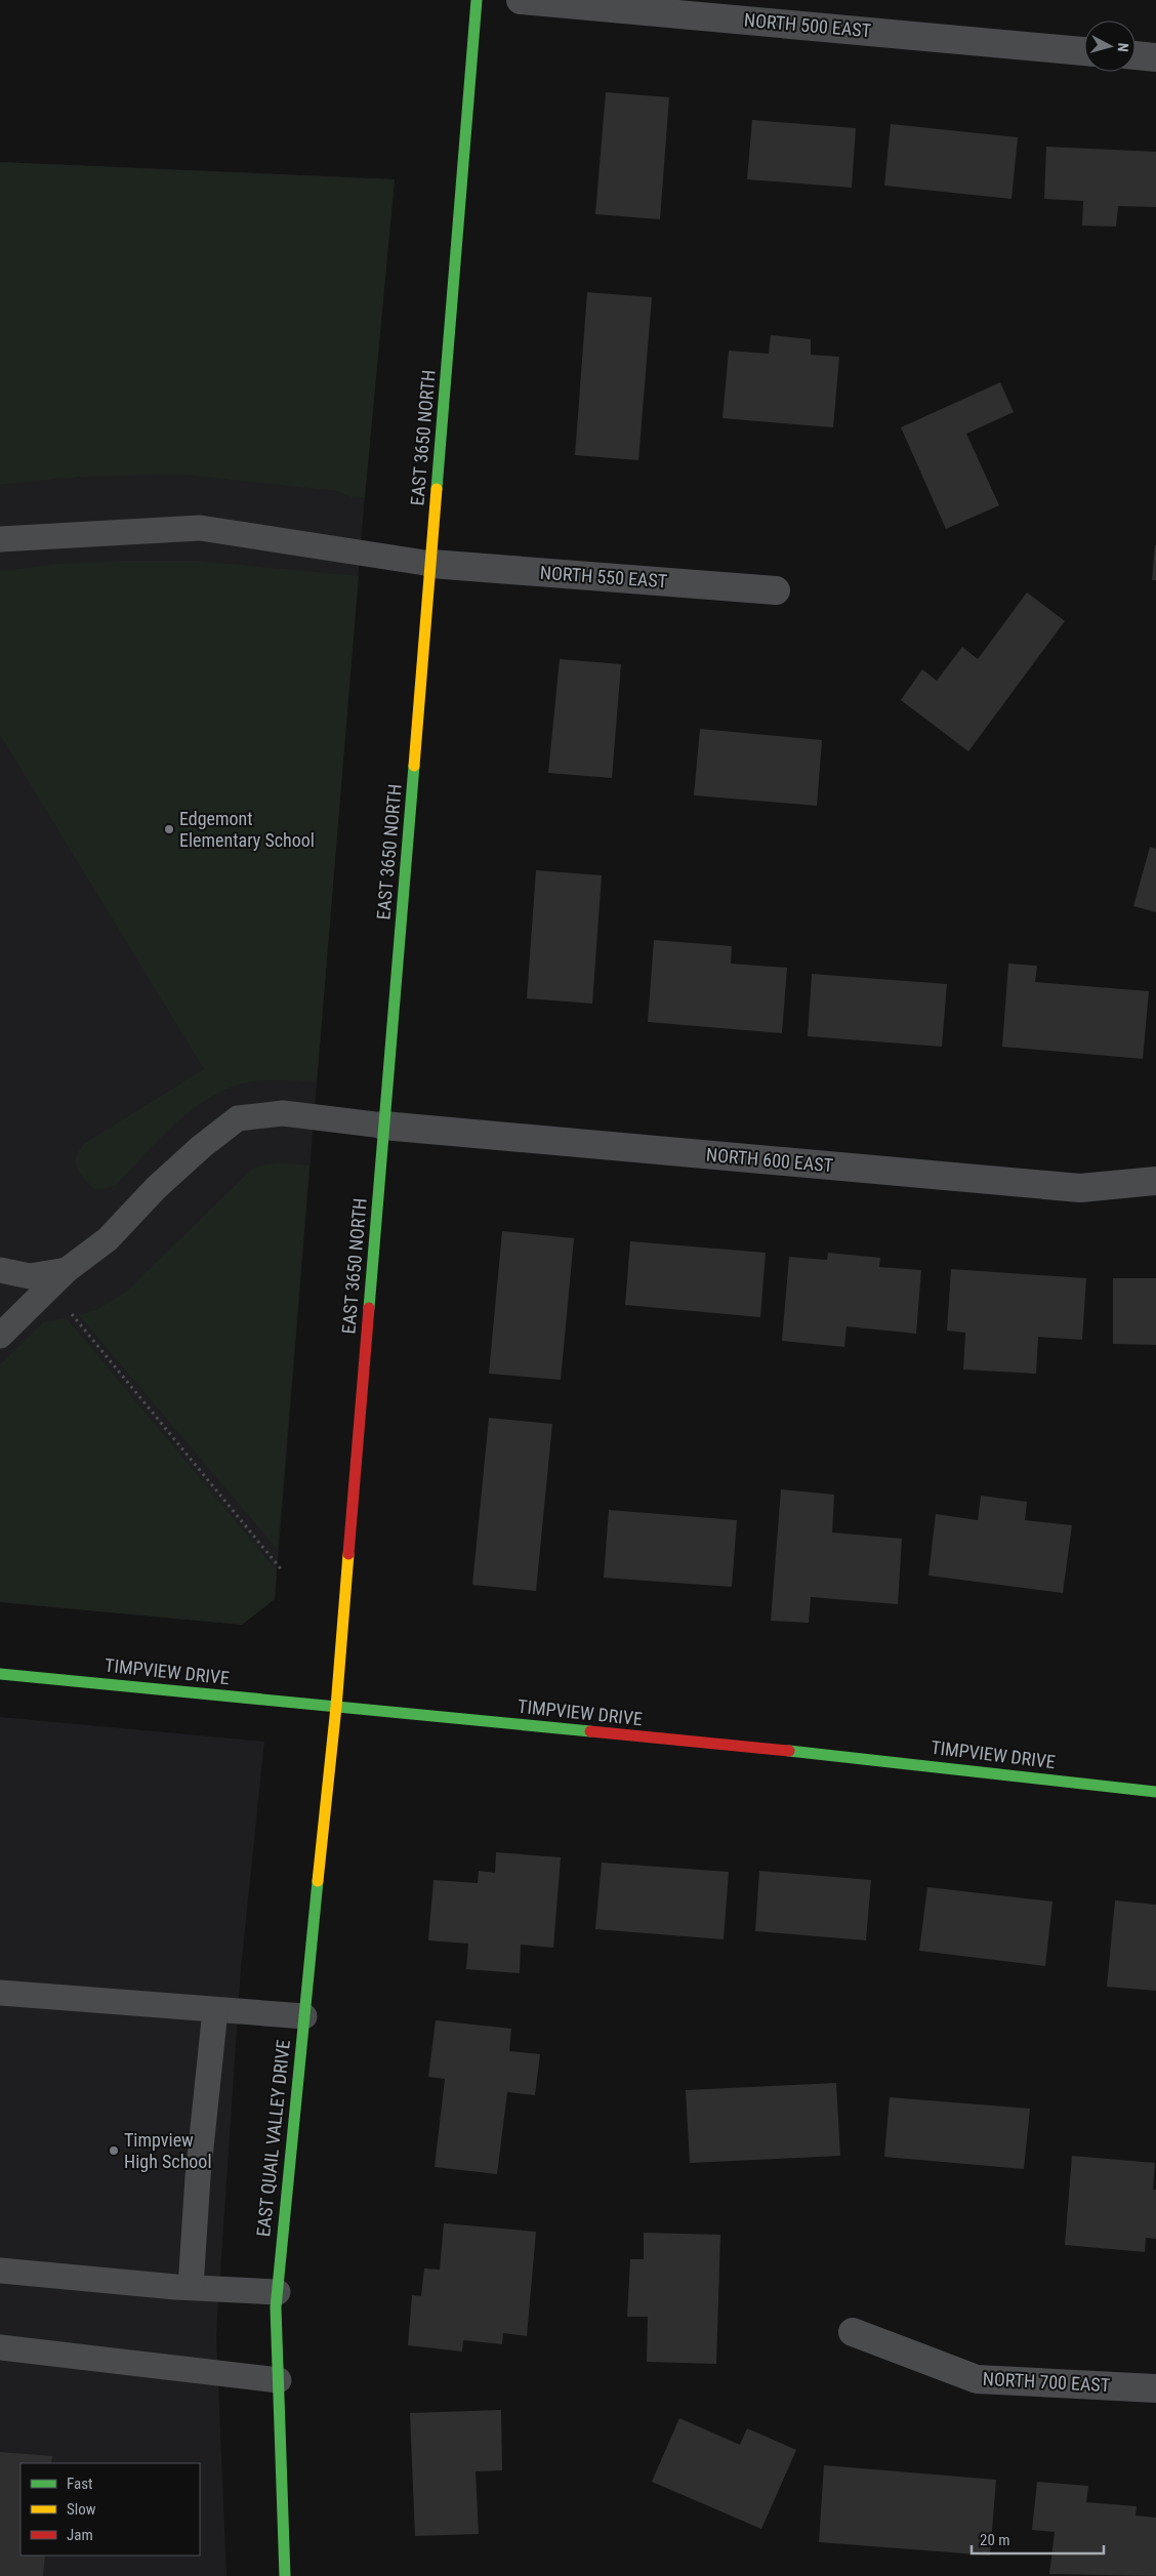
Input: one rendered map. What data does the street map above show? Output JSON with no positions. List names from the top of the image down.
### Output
{
  "streets": {
    "street": [
      "NORTH 500 EAST",
      "EAST 3650 NORTH",
      "NORTH 550 EAST",
      "NORTH 600 EAST",
      "TIMPVIEW DRIVE",
      "EAST QUAIL VALLEY DRIVE",
      "NORTH 700 EAST"
    ]
  },
  "crossings": [
    ["EAST 3650 NORTH", "NORTH 550 EAST"],
    ["EAST 3650 NORTH", "NORTH 600 EAST"],
    ["EAST 3650 NORTH", "TIMPVIEW DRIVE"],
    ["EAST 3650 NORTH", "EAST QUAIL VALLEY DRIVE"],
    ["TIMPVIEW DRIVE", "EAST QUAIL VALLEY DRIVE"]
  ],
  "places": ["Edgemont Elementary School", "Timpview High School"],
  "legend": ["Fast", "Slow", "Jam"],
  "scale_bar": "20 m",
  "north": "right"
}
